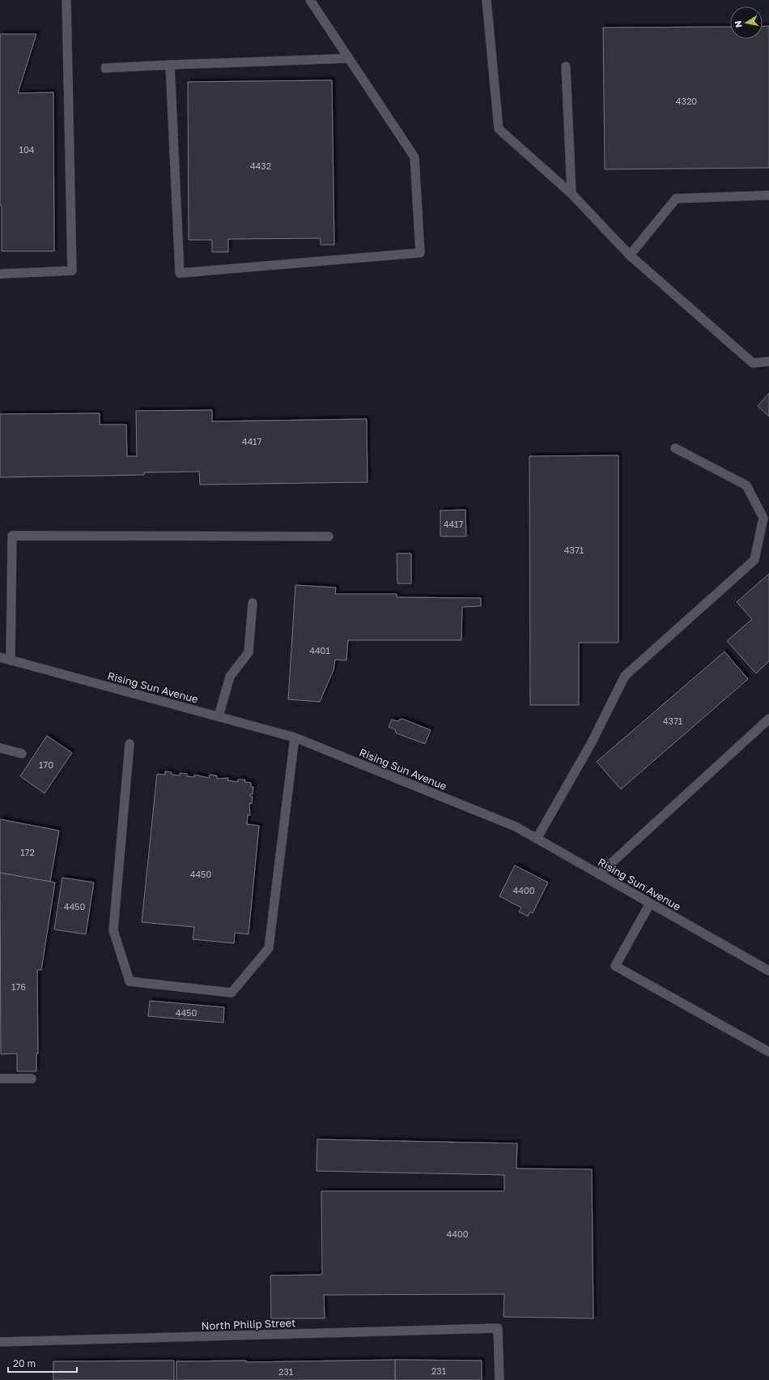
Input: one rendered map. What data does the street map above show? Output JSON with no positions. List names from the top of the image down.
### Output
{
  "streets": {
    "street": ["Rising Sun Avenue", "North Philip Street"]
  },
  "house_numbers": [
    "4320",
    "104",
    "4432",
    "4417",
    "4417",
    "4371",
    "4401",
    "4371",
    "170",
    "172",
    "4450",
    "4400",
    "4450",
    "176",
    "4450",
    "4400",
    "231",
    "231"
  ],
  "scale_bar": "20 m",
  "north": "left"
}
